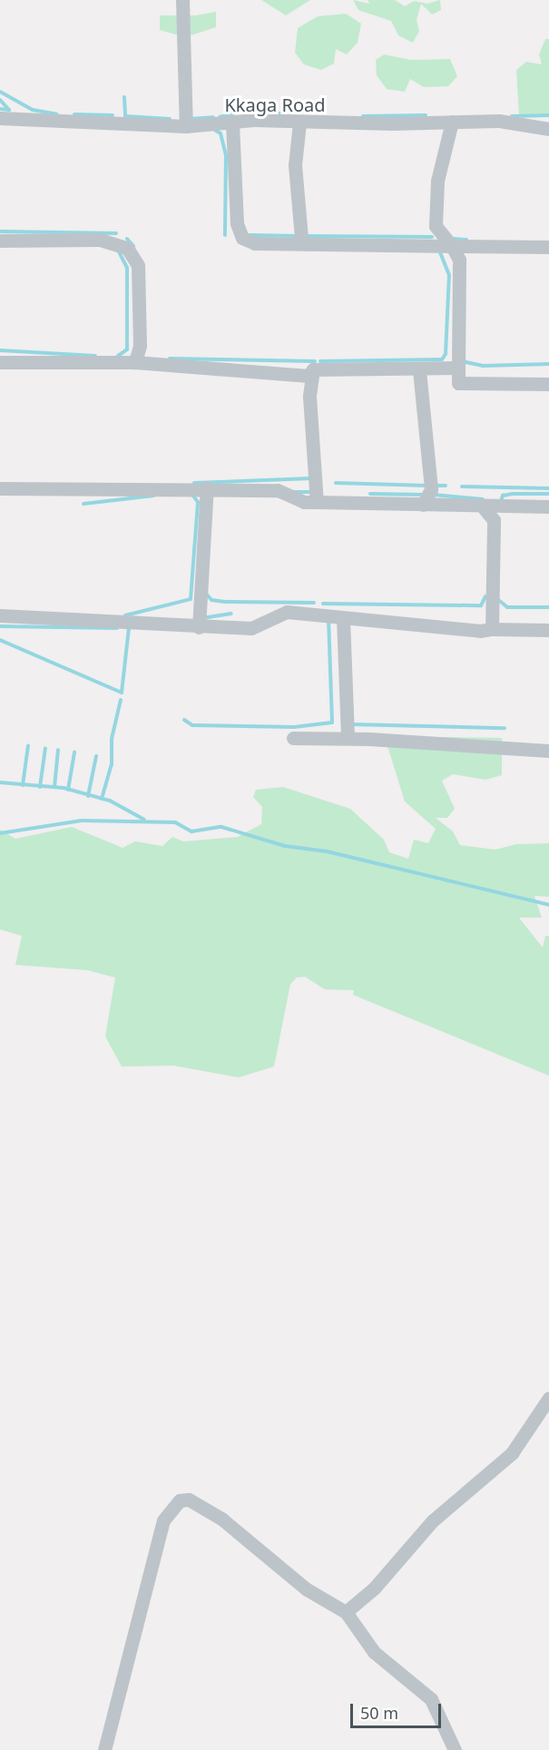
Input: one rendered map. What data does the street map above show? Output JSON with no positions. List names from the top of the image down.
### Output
{
  "streets": {
    "street": ["Kkaga Road"]
  },
  "scale_bar": "50 m"
}
